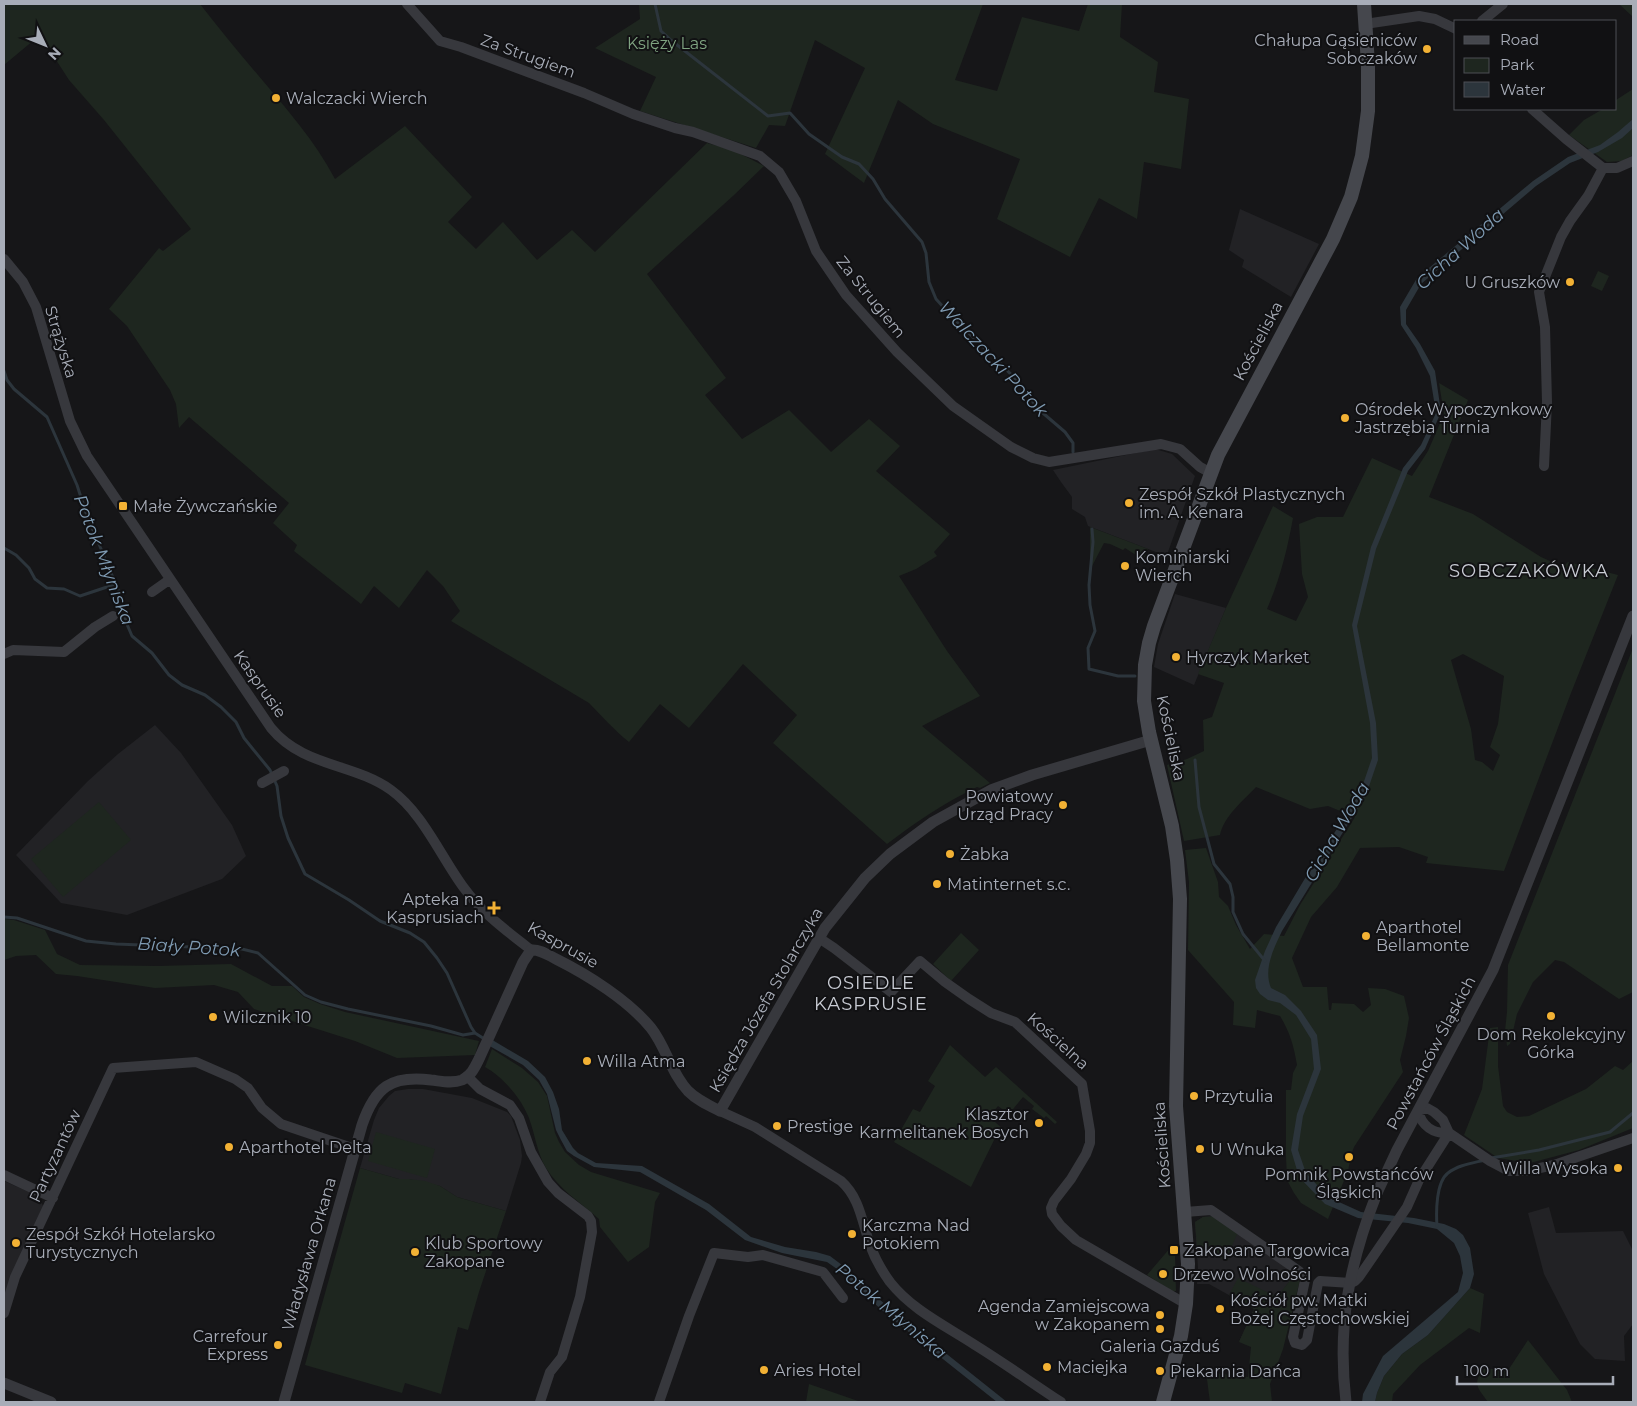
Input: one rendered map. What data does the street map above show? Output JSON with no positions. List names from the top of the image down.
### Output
{
  "streets": {
    "main road": ["Kościeliska"],
    "street": [
      "Za Strugiem",
      "Strążyska",
      "Kasprusie",
      "Księdza Józefa Stolarczyka",
      "Kościelna",
      "Powstańców Śląskich",
      "Partyzantów",
      "Władysława Orkana"
    ]
  },
  "crossings": [
    ["Za Strugiem", "Kościeliska"],
    ["Kościeliska", "Księdza Józefa Stolarczyka"],
    ["Kościeliska", "Kościelna"],
    ["Strążyska", "Kasprusie"],
    ["Kasprusie", "Księdza Józefa Stolarczyka"],
    ["Księdza Józefa Stolarczyka", "Kościelna"],
    ["Partyzantów", "Władysława Orkana"]
  ],
  "districts": ["SOBCZAKÓWKA", "OSIEDLE KASPRUSIE"],
  "water": [
    "Cicha Woda",
    "Walczacki Potok",
    "Potok Młyniska",
    "Biały Potok"
  ],
  "parks": ["Księży Las"],
  "places": {
    "other": [
      "Chałupa Gąsieniców Sobczaków",
      "Walczacki Wierch",
      "U Gruszków",
      "Ośrodek Wypoczynkowy Jastrzębia Turnia",
      "Zespół Szkół Plastycznych im. A. Kenara",
      "Kominiarski Wierch",
      "Hyrczyk Market",
      "Powiatowy Urząd Pracy",
      "Żabka",
      "Matinternet s.c.",
      "Aparthotel Bellamonte",
      "Dom Rekolekcyjny Górka",
      "Wilcznik 10",
      "Willa Atma",
      "Przytulia",
      "Klasztor Karmelitanek Bosych",
      "Prestige",
      "Aparthotel Delta",
      "U Wnuka",
      "Pomnik Powstańców Śląskich",
      "Willa Wysoka",
      "Karczma Nad Potokiem",
      "Zespół Szkół Hotelarsko Turystycznych",
      "Klub Sportowy Zakopane",
      "Drzewo Wolności",
      "Kościół pw. Matki Bożej Częstochowskiej",
      "Agenda Zamiejscowa w Zakopanem",
      "Galeria Gazduś",
      "Carrefour Express",
      "Maciejka",
      "Aries Hotel",
      "Piekarnia Dańca"
    ],
    "transit": ["Małe Żywczańskie", "Zakopane Targowica"],
    "health": ["Apteka na Kasprusiach"]
  },
  "legend": ["Road", "Park", "Water"],
  "scale_bar": "100 m",
  "north": "bottom right"
}
